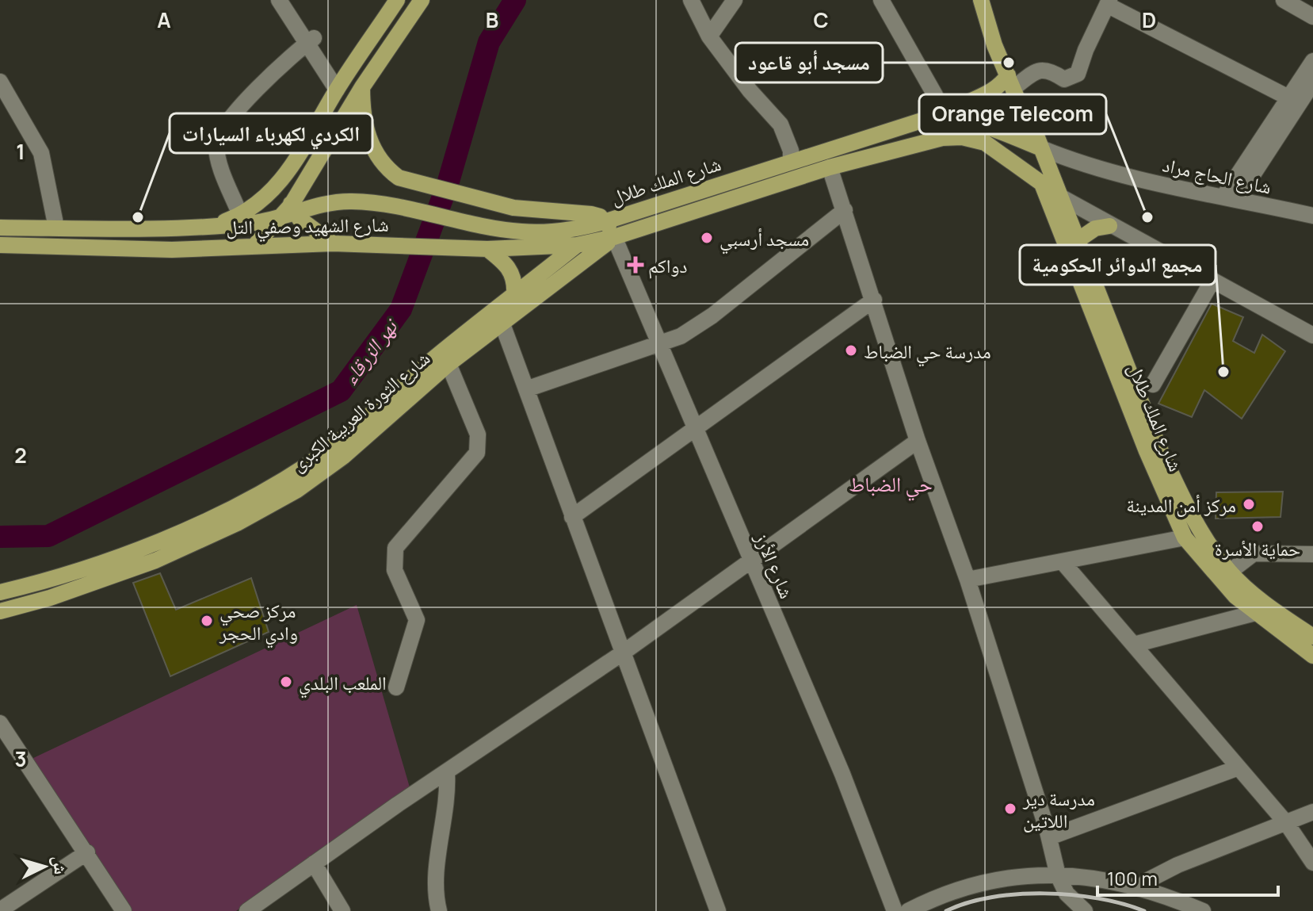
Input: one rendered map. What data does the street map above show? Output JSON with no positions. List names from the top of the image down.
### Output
{
  "streets": {
    "main road": ["شارع الملك طلال", "شارع الشهيد وصفي التل", "شارع الثورة العربية الكبرى"],
    "street": ["شارع الحاج مراد", "شارع الأرز"]
  },
  "crossings": [
    ["شارع الحاج مراد", "شارع الملك طلال"],
    ["شارع الملك طلال", "شارع الشهيد وصفي التل"],
    ["شارع الملك طلال", "شارع الثورة العربية الكبرى"],
    ["شارع الملك طلال", "شارع الأرز"],
    ["شارع الشهيد وصفي التل", "شارع الثورة العربية الكبرى"],
    ["شارع الشهيد وصفي التل", "شارع الأرز"],
    ["شارع الثورة العربية الكبرى", "شارع الأرز"]
  ],
  "districts": ["حي الضباط"],
  "water": ["نهر الزرقاء"],
  "places": {
    "other": [
      "مسجد أبو قاعود",
      "الكردي لكهرباء السيارات",
      "Orange Telecom",
      "مسجد أرسبي",
      "مدرسة حي الضباط",
      "مجمع الدوائر الحكومية",
      "مركز أمن المدينة",
      "حماية الأسرة",
      "مركز صحي وادي الحجر",
      "الملعب البلدي",
      "مدرسة دير اللاتين"
    ],
    "health": ["دواكم"]
  },
  "scale_bar": "100 m",
  "north": "right",
  "grid": {
    "columns": [
      "A",
      "B",
      "C",
      "D"
    ],
    "rows": ["1", "2", "3"]
  }
}
